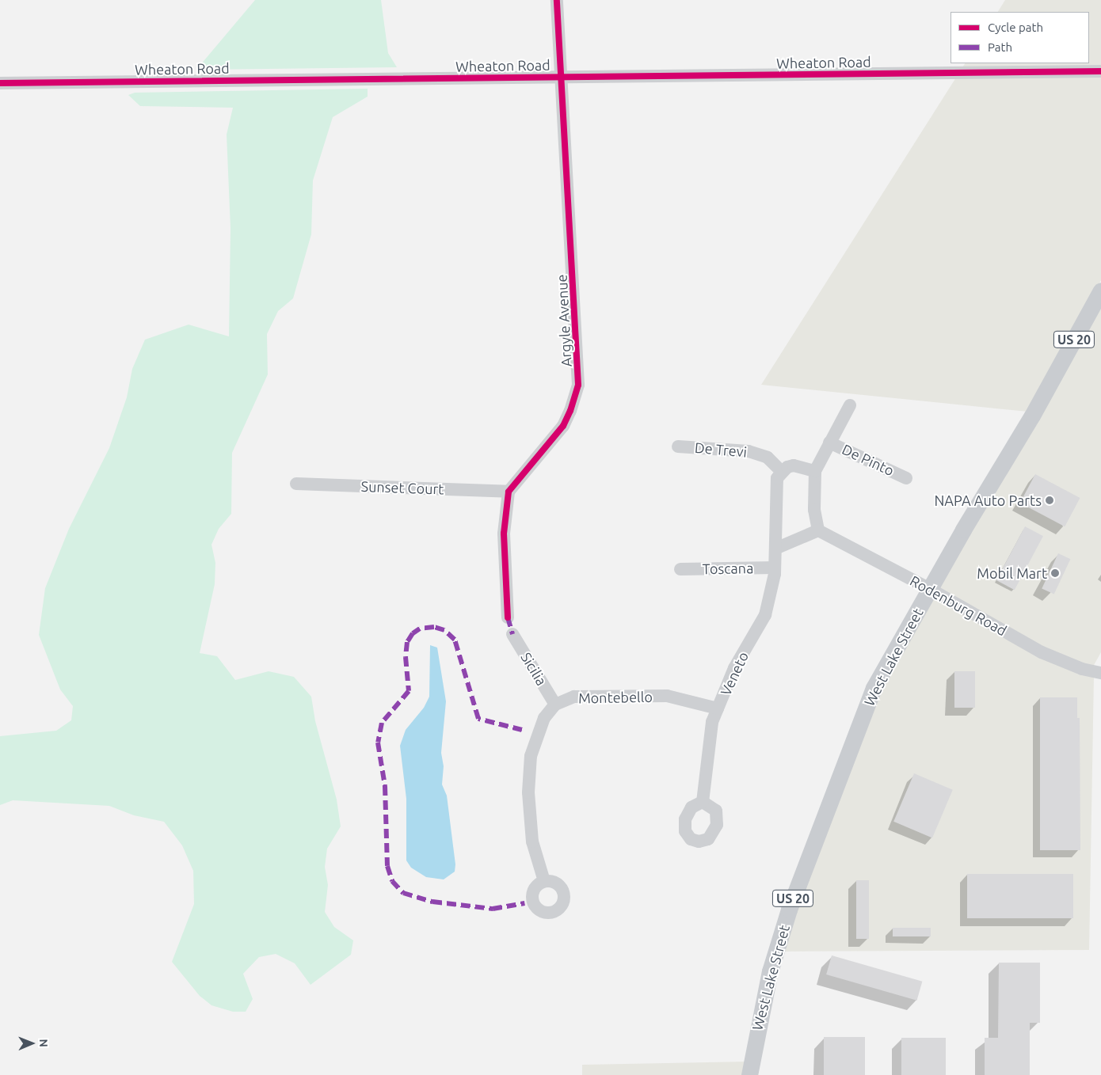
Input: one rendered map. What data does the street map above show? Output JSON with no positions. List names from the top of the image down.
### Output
{
  "streets": {
    "main road": ["US 20", "West Lake Street"],
    "street": [
      "Wheaton Road",
      "Argyle Avenue",
      "De Trevi",
      "De Pinto",
      "Sunset Court",
      "Toscana",
      "Rodenburg Road",
      "Sicilia",
      "Veneto",
      "Montebello"
    ]
  },
  "crossings": [
    ["Wheaton Road", "Argyle Avenue"],
    ["Argyle Avenue", "Sunset Court"],
    ["De Trevi", "Veneto"],
    ["Toscana", "Veneto"],
    ["Rodenburg Road", "West Lake Street"],
    ["Sicilia", "Montebello"],
    ["Veneto", "Montebello"]
  ],
  "places": ["NAPA Auto Parts", "Mobil Mart"],
  "legend": ["Cycle path", "Path"],
  "north": "right"
}
